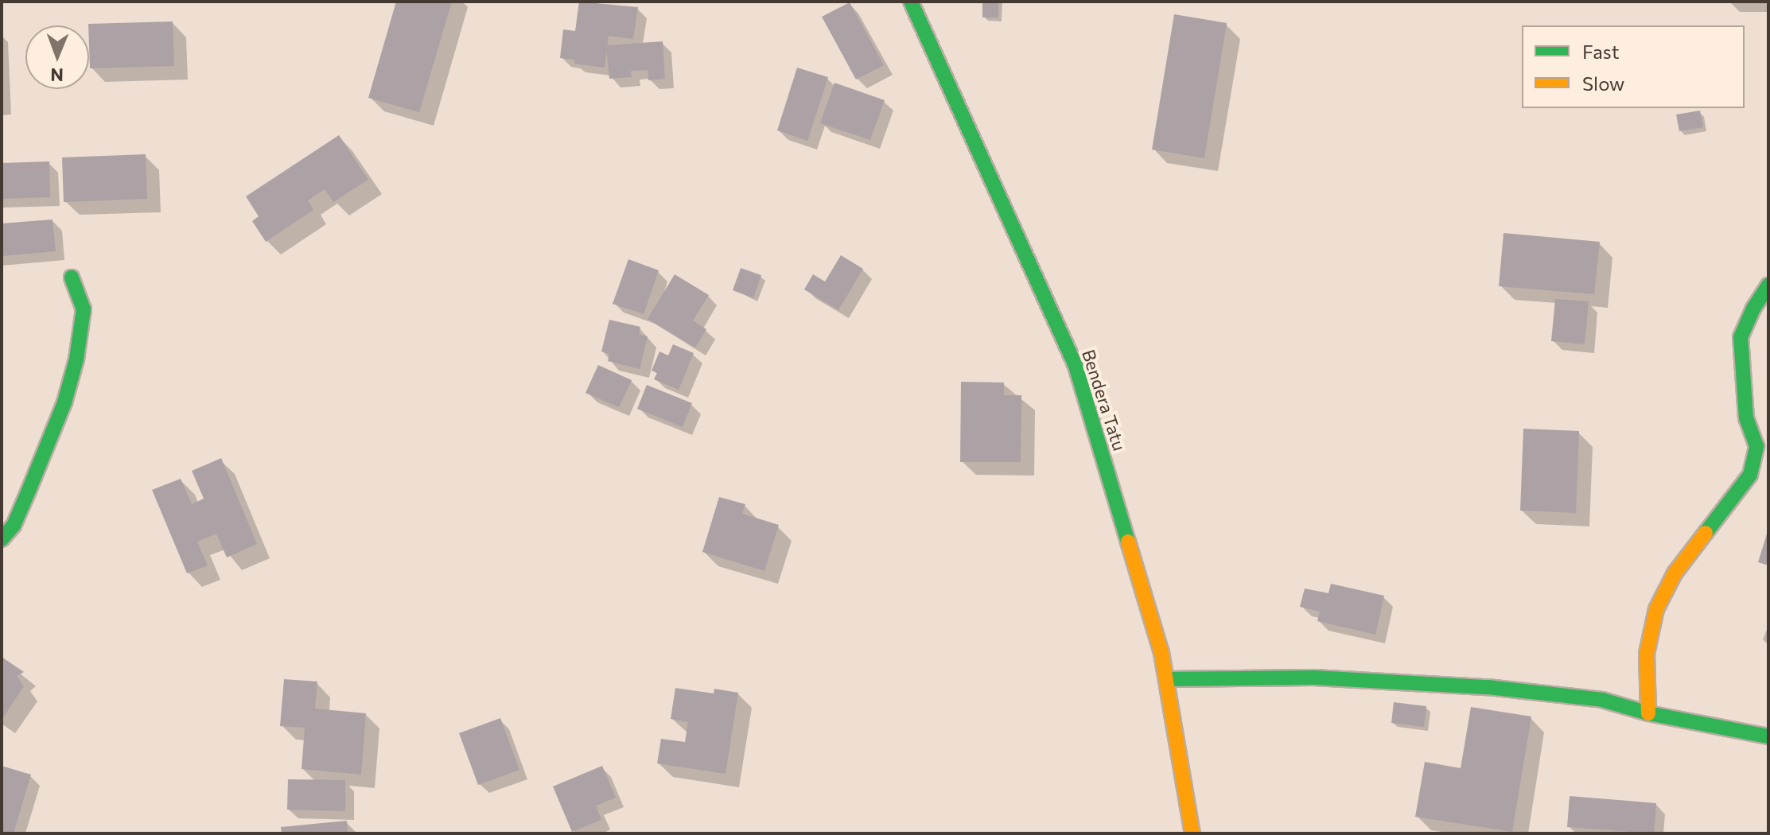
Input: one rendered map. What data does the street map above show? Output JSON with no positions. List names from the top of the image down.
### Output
{
  "streets": {
    "street": ["Bendera Tatu"]
  },
  "legend": ["Fast", "Slow"],
  "north": "bottom"
}
